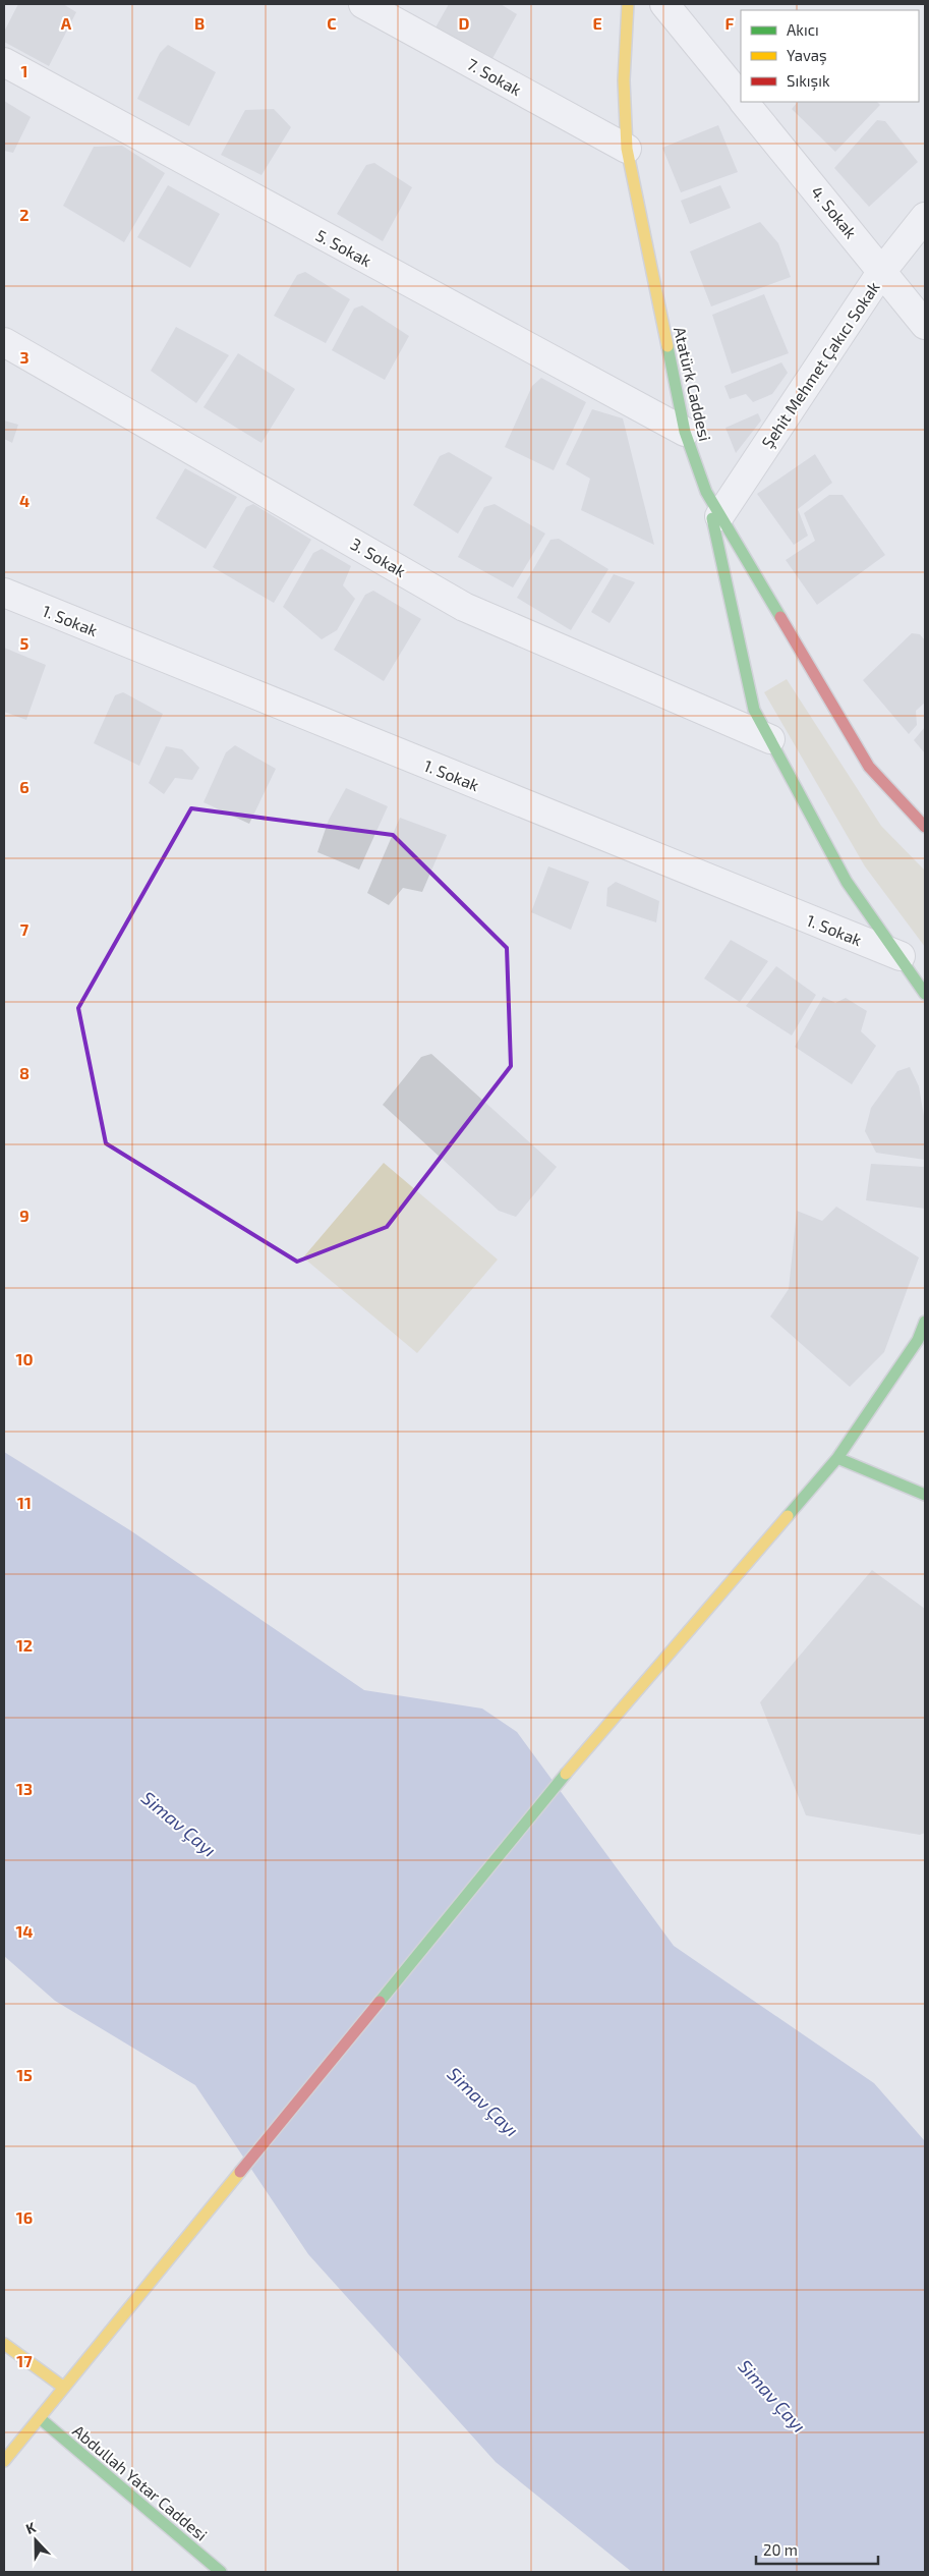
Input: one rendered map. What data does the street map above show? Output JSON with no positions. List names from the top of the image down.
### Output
{
  "streets": {
    "main road": ["Atatürk Caddesi", "Abdullah Yatar Caddesi"],
    "street": [
      "7. Sokak",
      "4. Sokak",
      "5. Sokak",
      "Şehit Mehmet Çakıcı Sokak",
      "3. Sokak",
      "1. Sokak"
    ]
  },
  "crossings": [
    ["7. Sokak", "Atatürk Caddesi"],
    ["4. Sokak", "Şehit Mehmet Çakıcı Sokak"],
    ["5. Sokak", "Atatürk Caddesi"],
    ["Şehit Mehmet Çakıcı Sokak", "Atatürk Caddesi"]
  ],
  "water": ["Simav Çayı"],
  "legend": ["Akıcı", "Yavaş", "Sıkışık"],
  "scale_bar": "20 m",
  "north": "top",
  "grid": {
    "columns": [
      "A",
      "B",
      "C",
      "D",
      "E",
      "F"
    ],
    "rows": [
      "1",
      "2",
      "3",
      "4",
      "5",
      "6",
      "7",
      "8",
      "9",
      "10",
      "11",
      "12",
      "13",
      "14",
      "15",
      "16",
      "17"
    ]
  }
}
